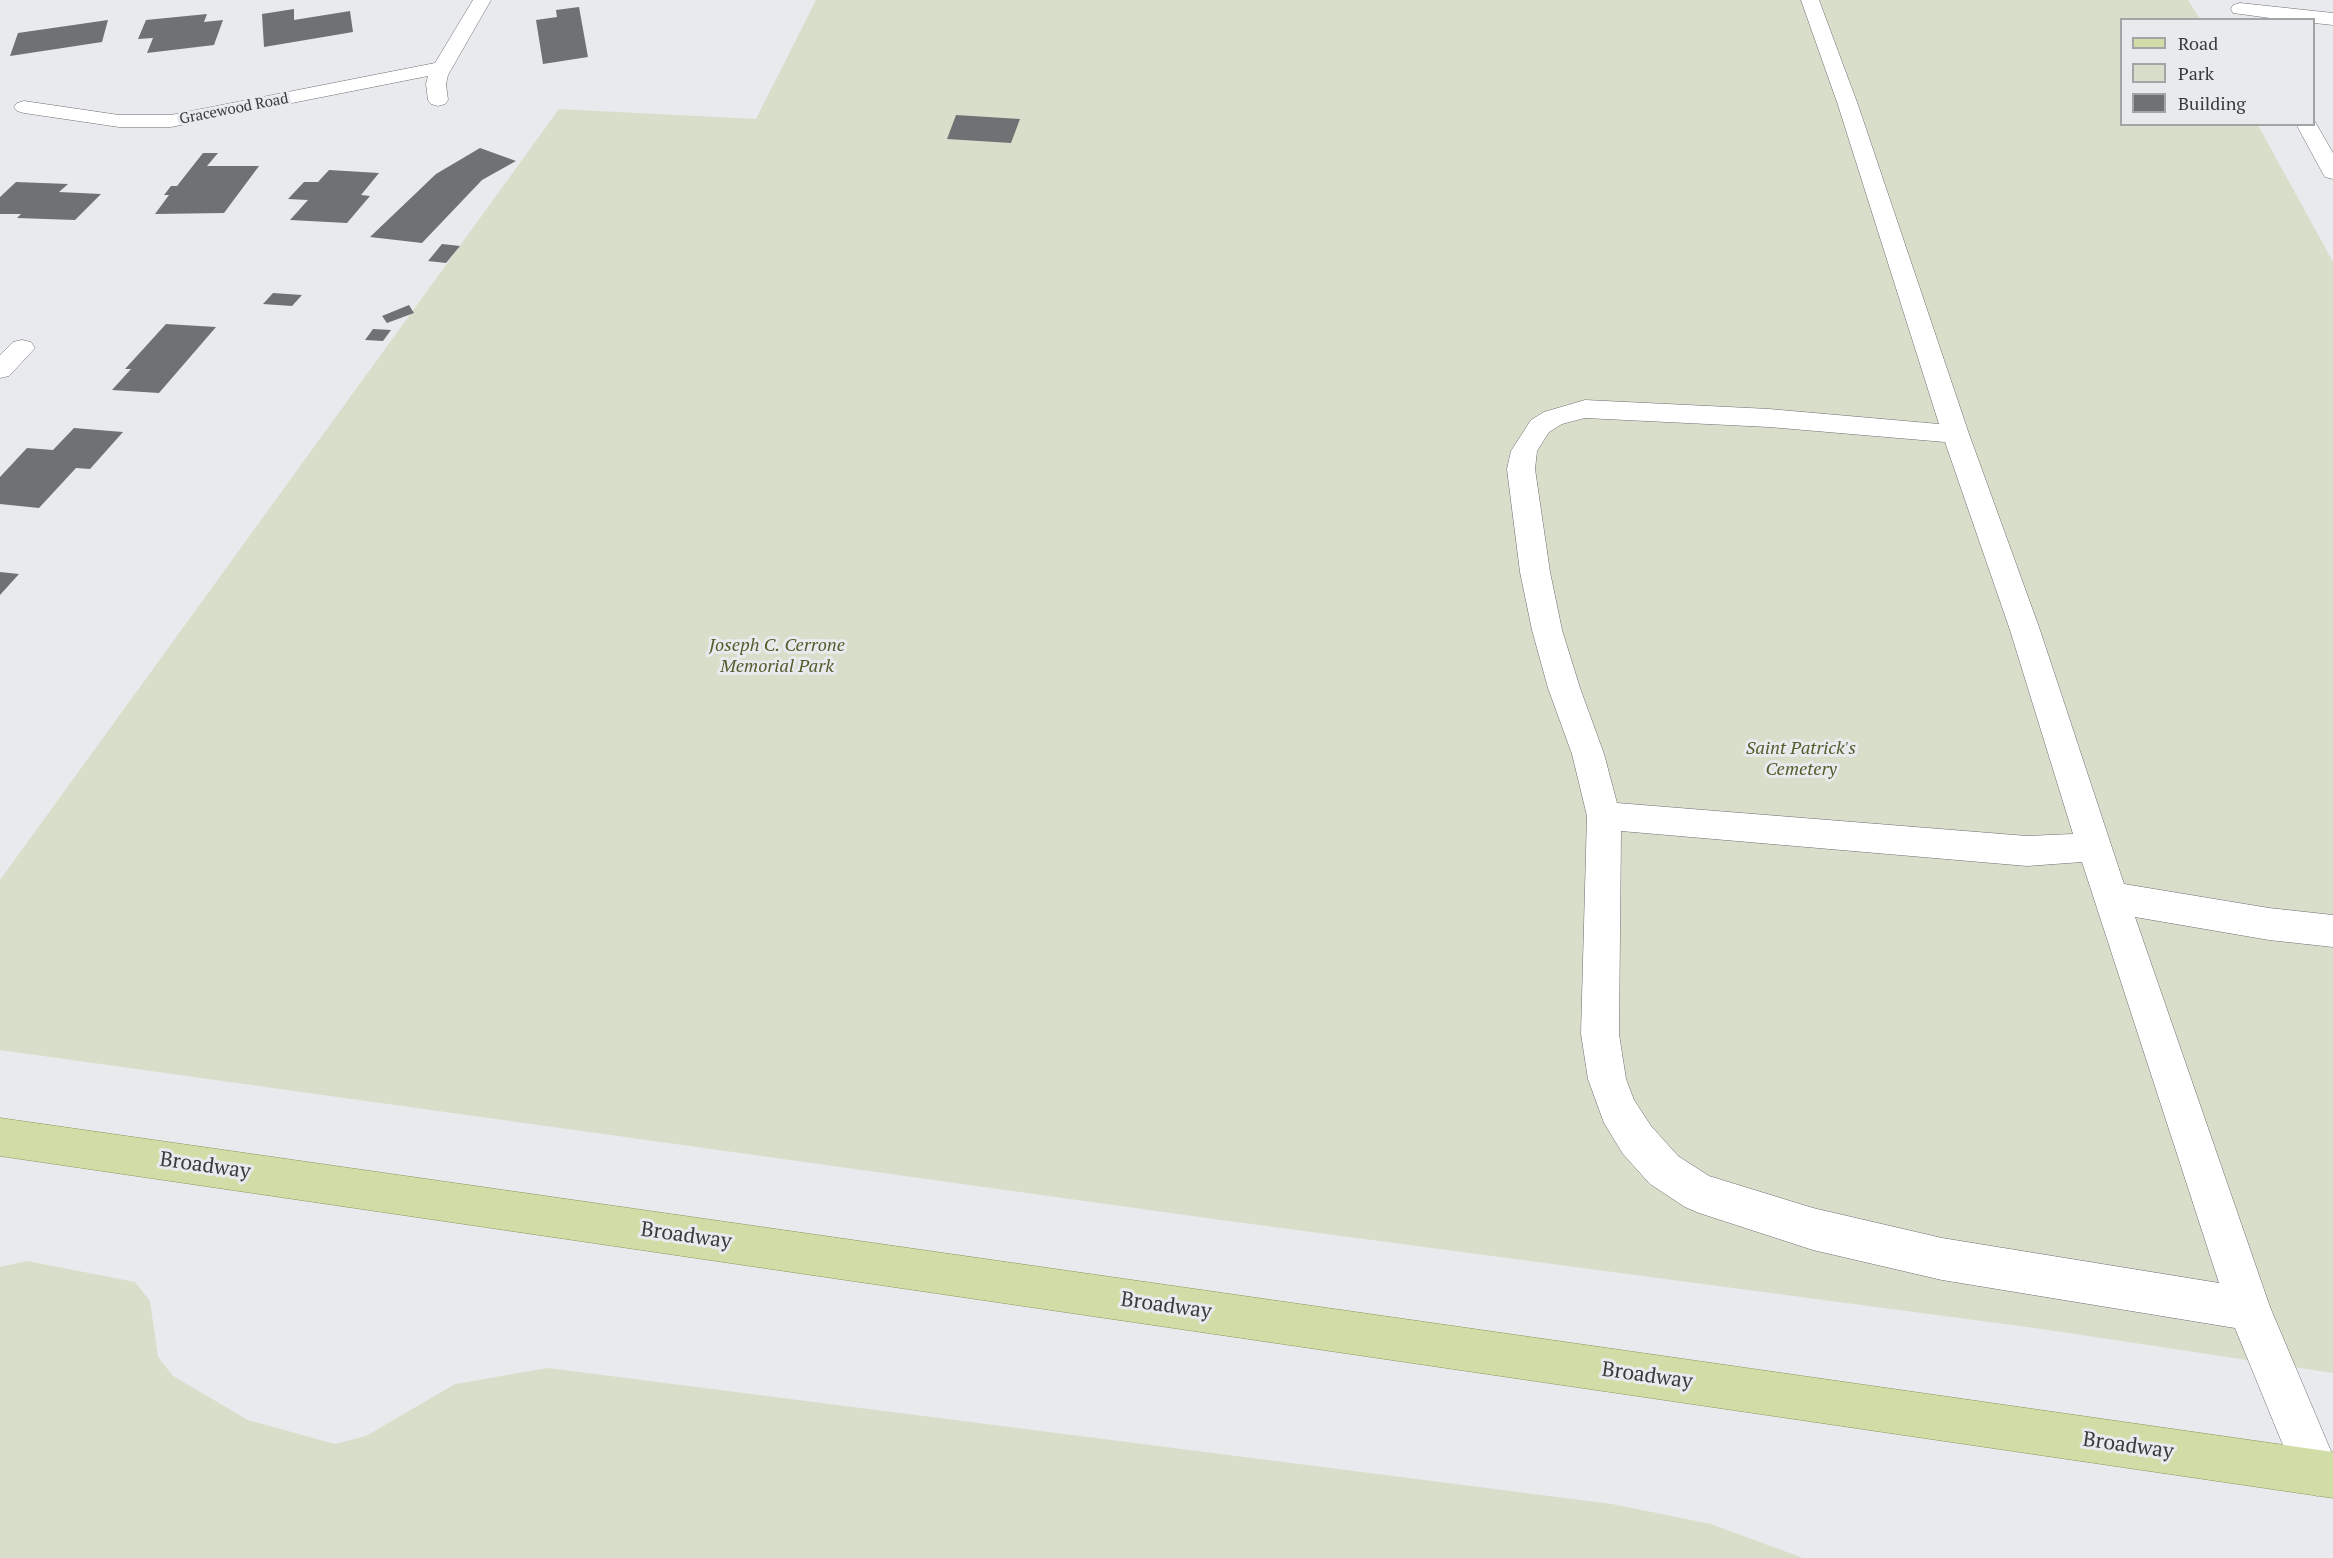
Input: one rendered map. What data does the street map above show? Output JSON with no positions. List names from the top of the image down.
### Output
{
  "streets": {
    "main road": ["Broadway"],
    "street": ["Gracewood Road"]
  },
  "parks": ["Joseph C. Cerrone Memorial Park", "Saint Patrick's Cemetery"],
  "legend": ["Road", "Park", "Building"]
}
